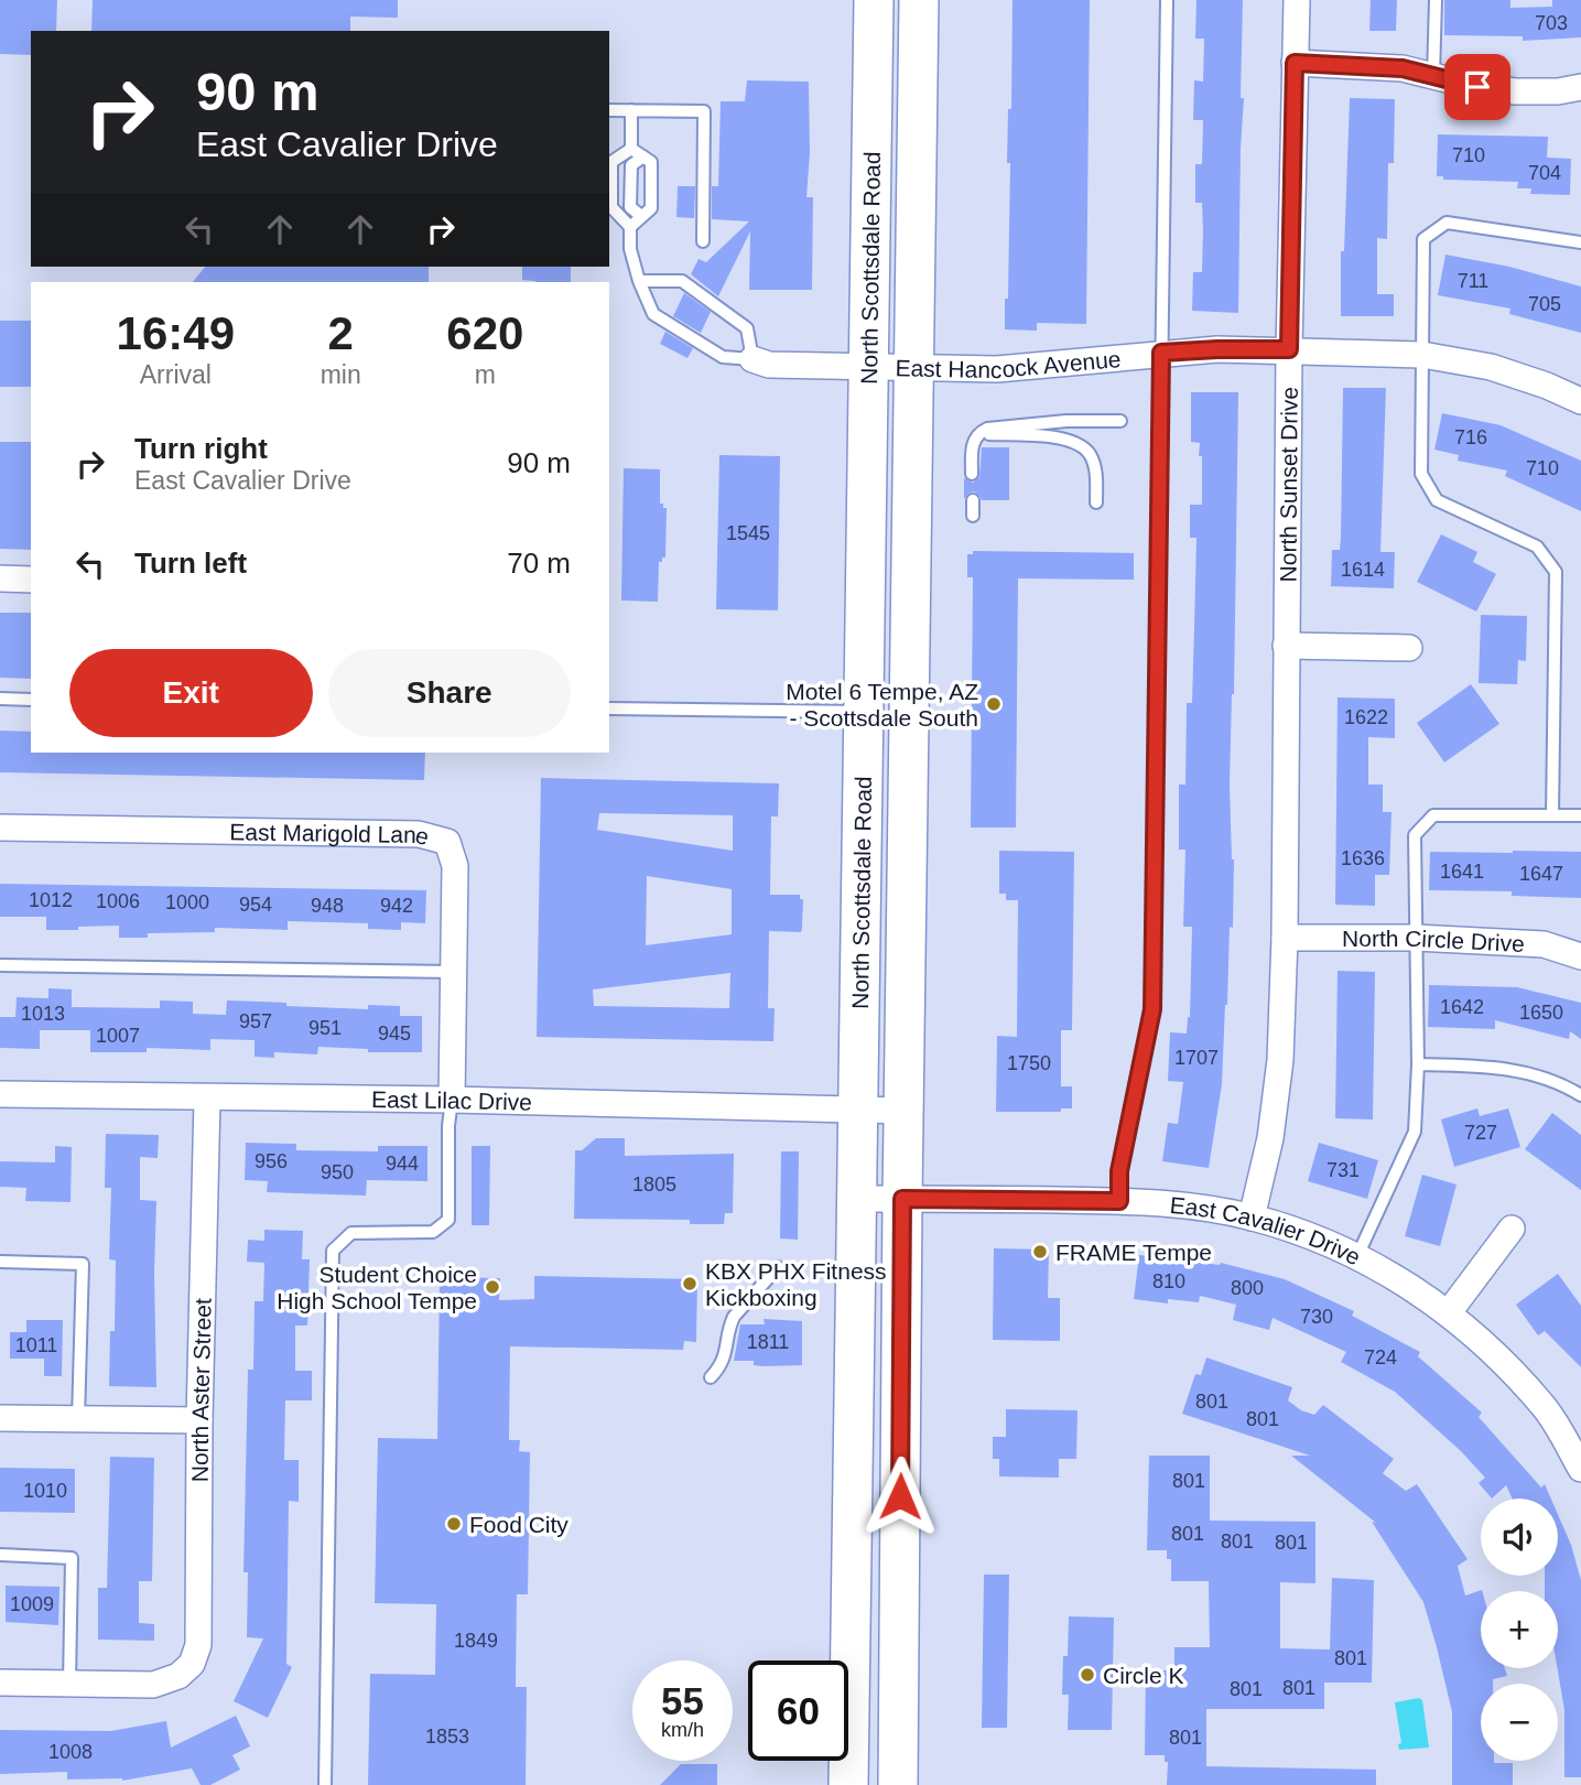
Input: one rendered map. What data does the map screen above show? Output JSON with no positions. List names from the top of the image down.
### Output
{
  "streets": {
    "main road": ["North Scottsdale Road"],
    "street": [
      "East Hancock Avenue",
      "North Sunset Drive",
      "East Marigold Lane",
      "North Circle Drive",
      "East Lilac Drive",
      "East Cavalier Drive",
      "North Aster Street"
    ]
  },
  "crossings": [
    ["North Scottsdale Road", "East Hancock Avenue"],
    ["North Scottsdale Road", "East Lilac Drive"],
    ["North Scottsdale Road", "East Cavalier Drive"],
    ["East Hancock Avenue", "North Sunset Drive"],
    ["North Sunset Drive", "North Circle Drive"],
    ["North Sunset Drive", "East Cavalier Drive"],
    ["East Marigold Lane", "East Lilac Drive"],
    ["East Lilac Drive", "North Aster Street"]
  ],
  "places": [
    "Motel 6 Tempe, AZ - Scottsdale South",
    "FRAME Tempe",
    "KBX PHX Fitness Kickboxing",
    "Student Choice High School Tempe",
    "Food City",
    "Circle K"
  ],
  "house_numbers": [
    "703",
    "710",
    "704",
    "711",
    "705",
    "716",
    "710",
    "1545",
    "1614",
    "1622",
    "1636",
    "1641",
    "1647",
    "1012",
    "1006",
    "1000",
    "954",
    "948",
    "942",
    "1642",
    "1650",
    "1013",
    "957",
    "951",
    "945",
    "1007",
    "1707",
    "1750",
    "727",
    "956",
    "944",
    "731",
    "950",
    "1805",
    "810",
    "800",
    "730",
    "1811",
    "1011",
    "724",
    "801",
    "801",
    "801",
    "1010",
    "801",
    "801",
    "801",
    "1009",
    "1849",
    "801",
    "801",
    "801",
    "1853",
    "801",
    "1008"
  ],
  "page": {
    "turn": ["90 m", "East Cavalier Drive"],
    "eta": [
      "16:49",
      "Arrival",
      "2",
      "min",
      "620",
      "m"
    ],
    "list": [
      {
        "name": "Turn right",
        "note": "East Cavalier Drive",
        "value": "90 m"
      },
      {
        "name": "Turn left",
        "value": "70 m"
      }
    ],
    "buttons": ["Exit", "Share"],
    "map_buttons": ["+", "−"],
    "speed": "55 km/h",
    "limit": "60"
  }
}
